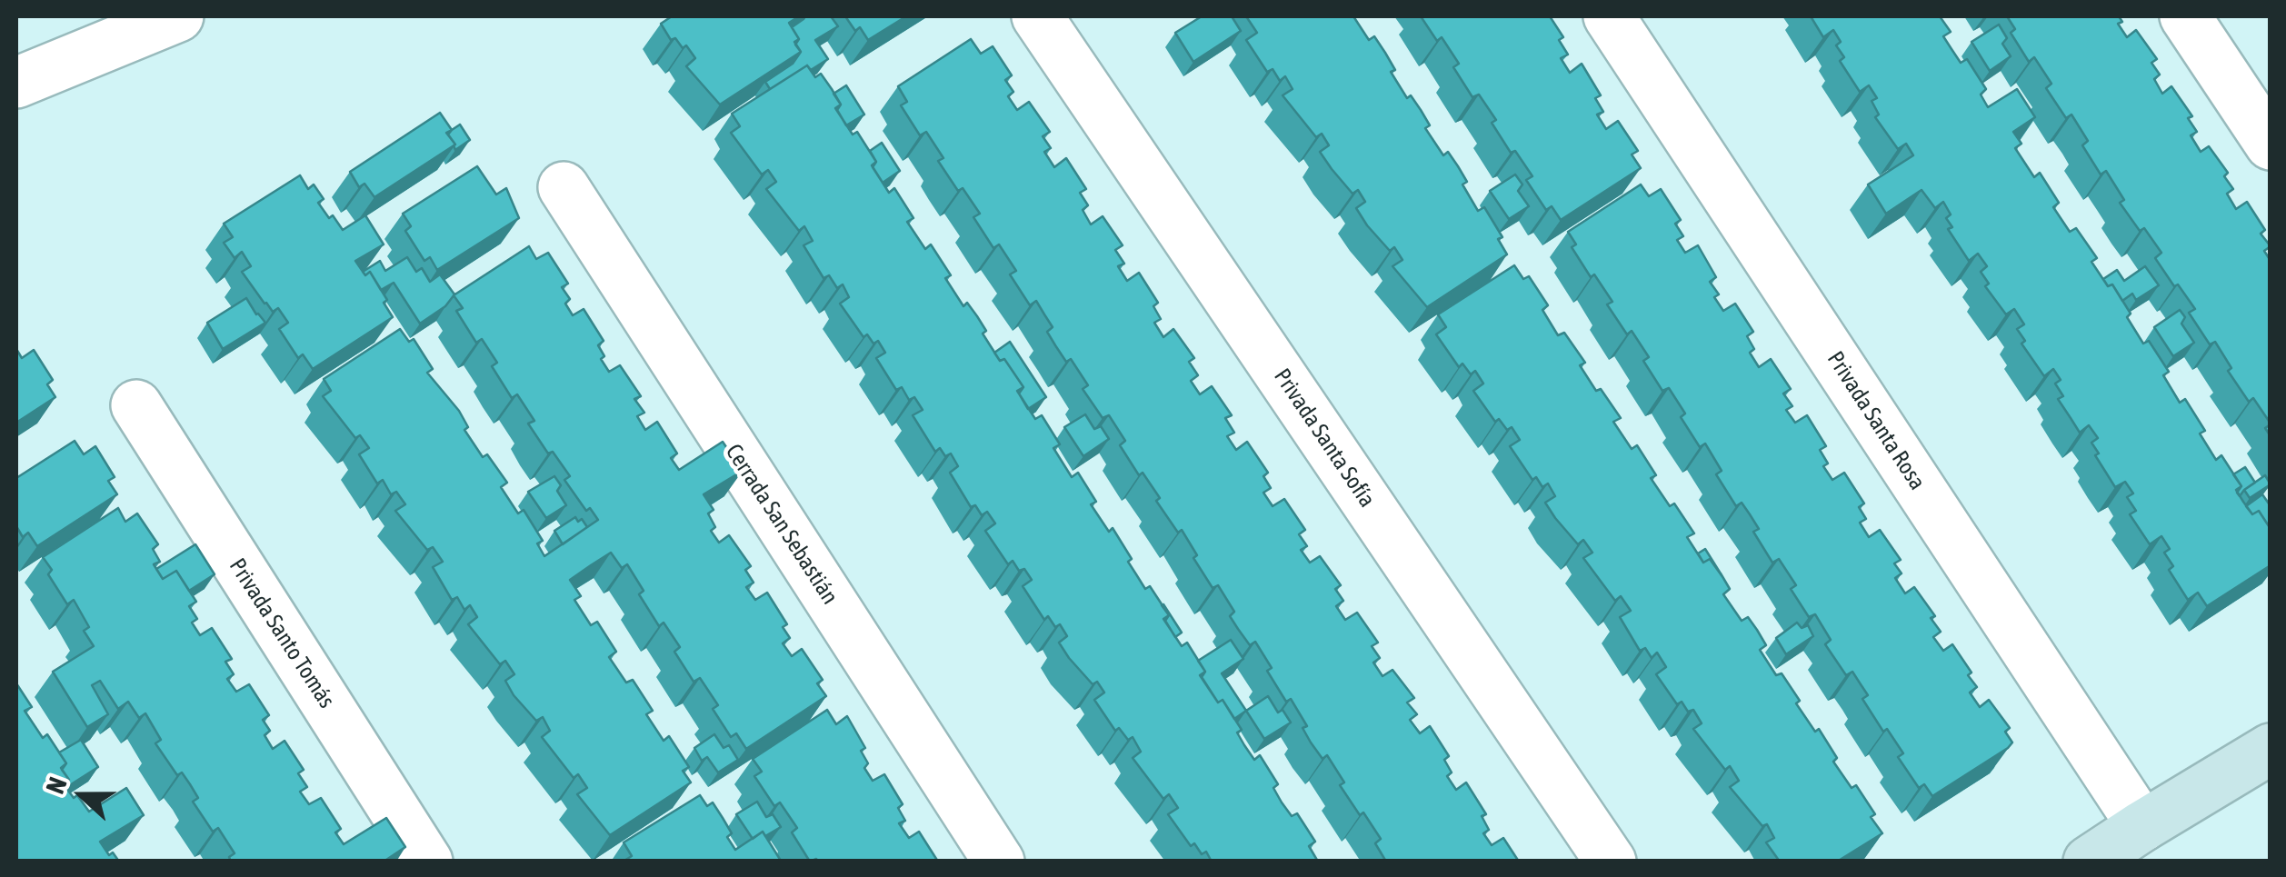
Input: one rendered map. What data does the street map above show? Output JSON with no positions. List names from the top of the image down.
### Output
{
  "streets": {
    "street": [
      "Privada Santa Rosa",
      "Privada Santa Sofía",
      "Cerrada San Sebastián",
      "Privada Santo Tomás"
    ]
  },
  "north": "left"
}
